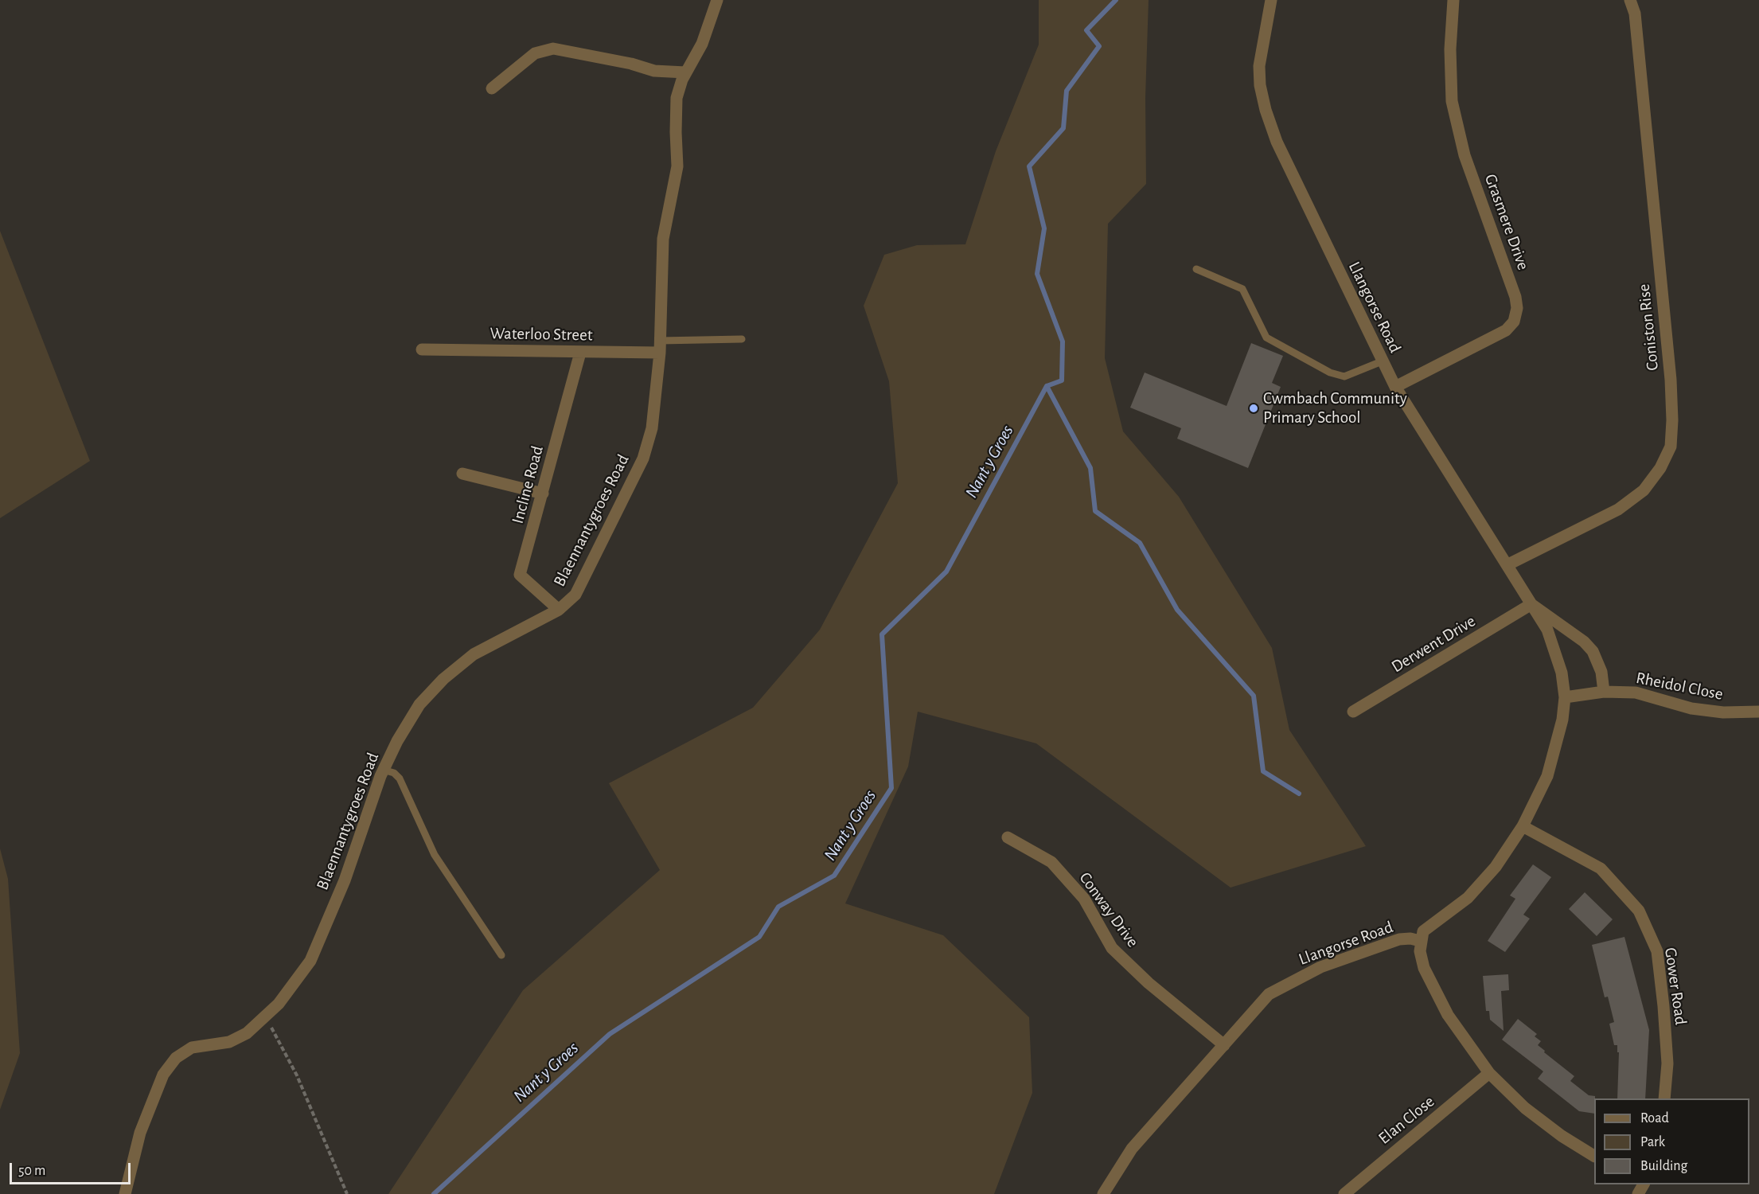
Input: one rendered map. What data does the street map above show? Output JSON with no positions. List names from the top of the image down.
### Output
{
  "streets": {
    "street": [
      "Grasmere Drive",
      "Llangorse Road",
      "Coniston Rise",
      "Waterloo Street",
      "Incline Road",
      "Blaennantygroes Road",
      "Derwent Drive",
      "Rheidol Close",
      "Conway Drive",
      "Gower Road",
      "Elan Close"
    ]
  },
  "crossings": [
    ["Grasmere Drive", "Llangorse Road"],
    ["Llangorse Road", "Coniston Rise"],
    ["Llangorse Road", "Derwent Drive"],
    ["Llangorse Road", "Rheidol Close"],
    ["Llangorse Road", "Conway Drive"],
    ["Llangorse Road", "Gower Road"],
    ["Waterloo Street", "Incline Road"],
    ["Waterloo Street", "Blaennantygroes Road"],
    ["Incline Road", "Blaennantygroes Road"]
  ],
  "water": ["Nant y Groes"],
  "places": ["Cwmbach Community Primary School"],
  "legend": ["Road", "Park", "Building"],
  "scale_bar": "50 m"
}
